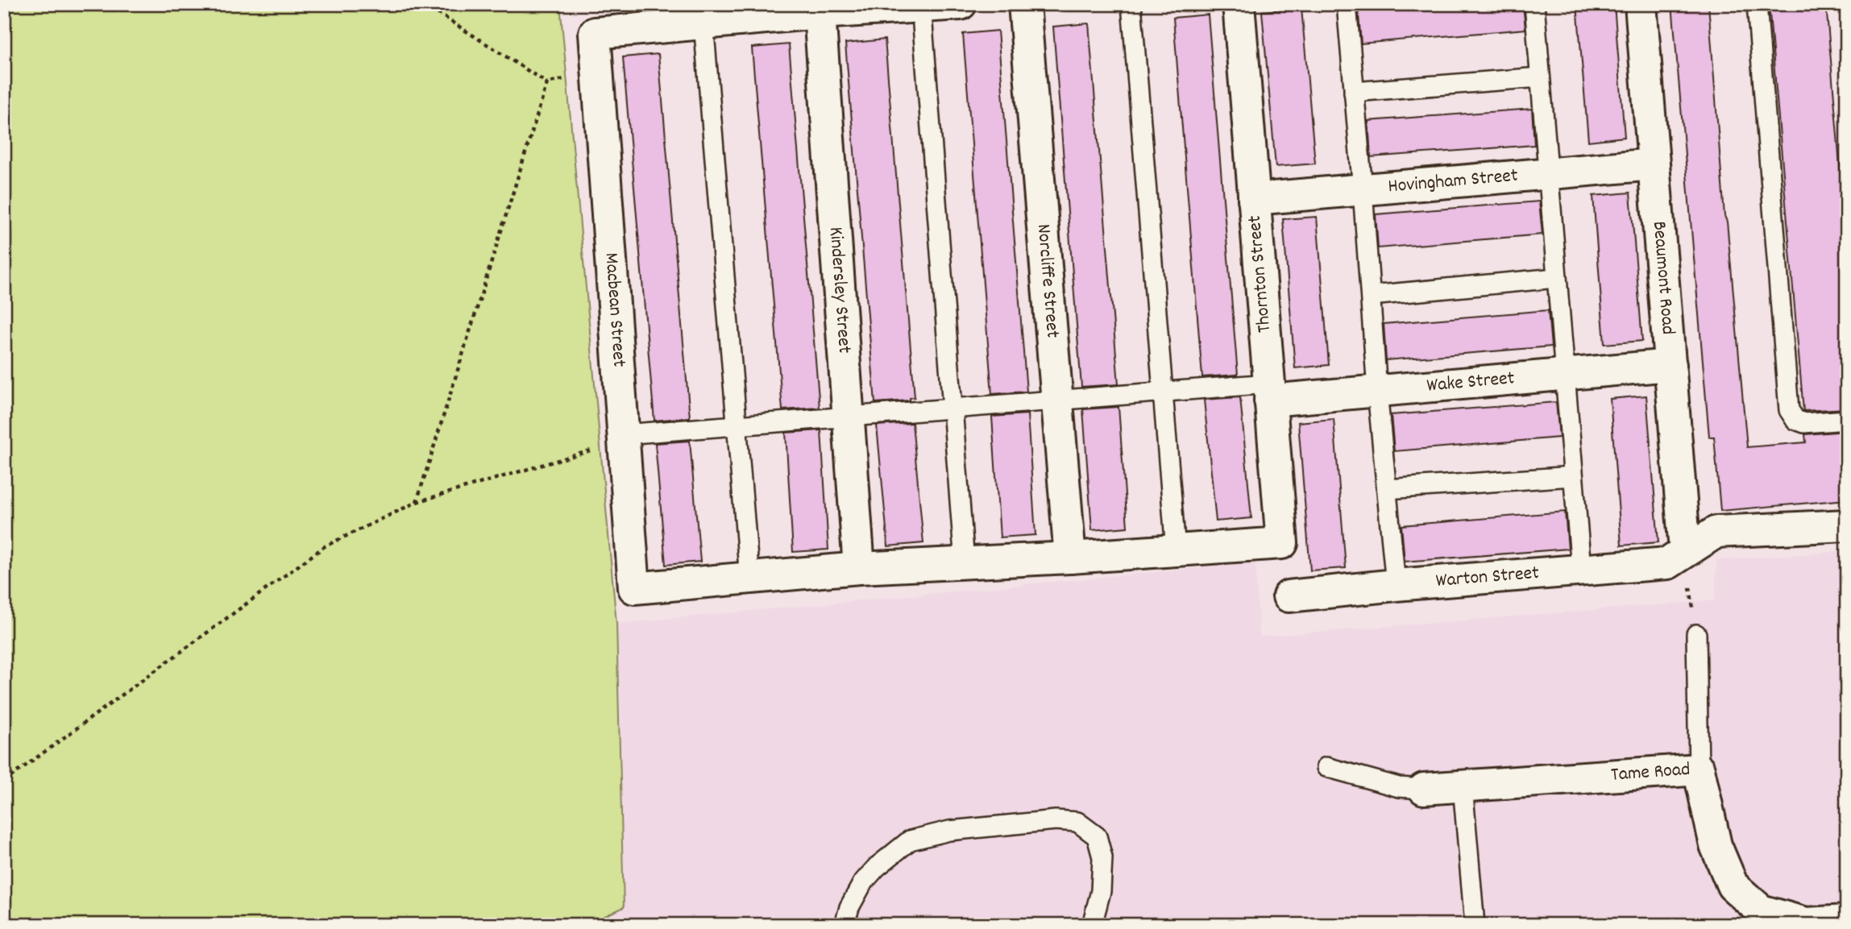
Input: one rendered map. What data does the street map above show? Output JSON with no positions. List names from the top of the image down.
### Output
{
  "streets": {
    "street": [
      "Hovingham Street",
      "Thornton Street",
      "Beaumont Road",
      "Norcliffe Street",
      "Kindersley Street",
      "Macbean Street",
      "Wake Street",
      "Warton Street",
      "Tame Road"
    ]
  },
  "crossings": [
    ["Hovingham Street", "Thornton Street"],
    ["Hovingham Street", "Beaumont Road"],
    ["Thornton Street", "Wake Street"],
    ["Beaumont Road", "Wake Street"],
    ["Beaumont Road", "Warton Street"]
  ]
}
